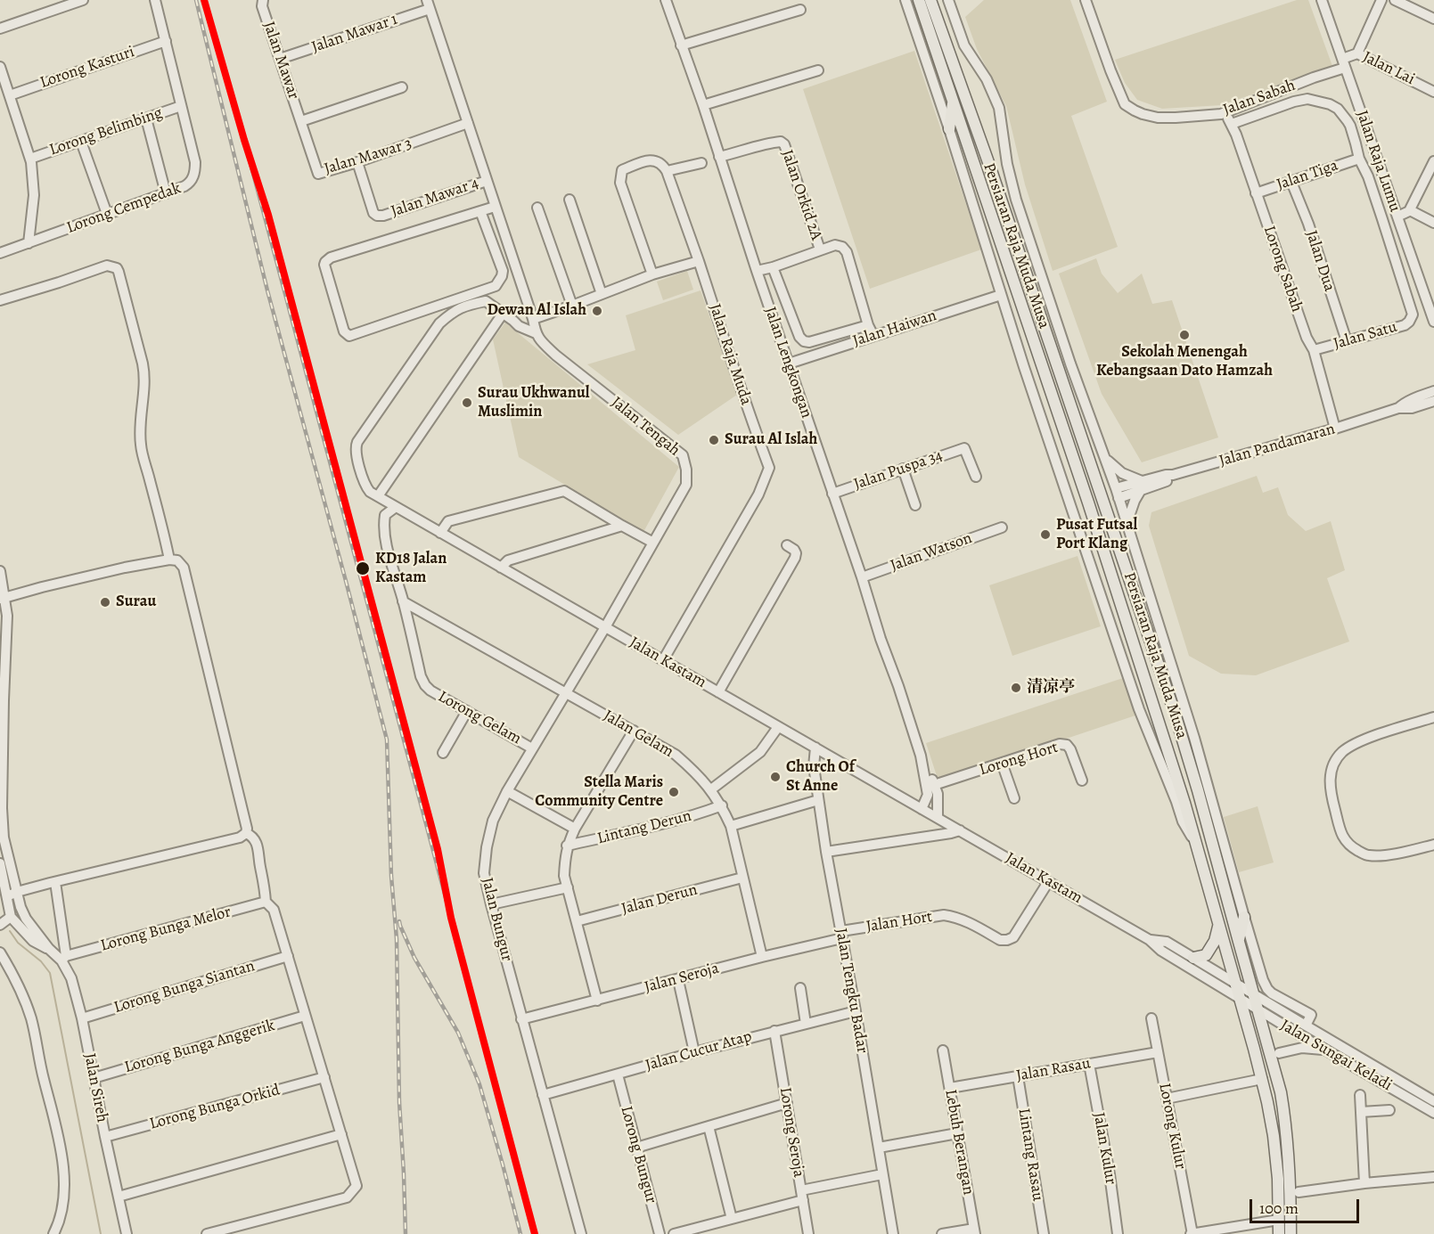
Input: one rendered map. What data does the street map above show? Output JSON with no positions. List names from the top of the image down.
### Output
{
  "streets": {
    "main road": ["Persiaran Raja Muda Musa"],
    "street": [
      "Jalan Mawar 1",
      "Jalan Mawar",
      "Lorong Kasturi",
      "Jalan Lai",
      "Jalan Sabah",
      "Lorong Belimbing",
      "Jalan Mawar 3",
      "Jalan Raja Lumu",
      "Jalan Tiga",
      "Jalan Orkid 2A",
      "Jalan Mawar 4",
      "Lorong Cempedak",
      "Jalan Dua",
      "Lorong Sabah",
      "Jalan Haiwan",
      "Jalan Satu",
      "Jalan Raja Muda",
      "Jalan Lengkongan",
      "Jalan Tengah",
      "Jalan Pandamaran",
      "Jalan Puspa 34",
      "Jalan Watson",
      "Jalan Kastam",
      "Lorong Gelam",
      "Jalan Gelam",
      "Lorong Hort",
      "Lintang Derun",
      "Jalan Derun",
      "Jalan Bungur",
      "Jalan Hort",
      "Lorong Bunga Melor",
      "Jalan Seroja",
      "Lorong Bunga Siantan",
      "Jalan Tengku Badar",
      "Lorong Bunga Anggerik",
      "Jalan Cucur Atap",
      "Jalan Sungai Keladi",
      "Jalan Rasau",
      "Jalan Sireh",
      "Lorong Bunga Orkid",
      "Lorong Kulur",
      "Lorong Seroja",
      "Lebuh Berangan",
      "Jalan Kulur",
      "Lorong Bungur",
      "Lintang Rasau"
    ]
  },
  "crossings": [
    ["Jalan Mawar 1", "Jalan Mawar"],
    ["Jalan Mawar", "Jalan Mawar 3"],
    ["Lorong Kasturi", "Lorong Cempedak"],
    ["Jalan Lai", "Jalan Sabah"],
    ["Jalan Lai", "Jalan Raja Lumu"],
    ["Jalan Sabah", "Jalan Raja Lumu"],
    ["Jalan Sabah", "Lorong Sabah"],
    ["Lorong Belimbing", "Lorong Cempedak"],
    ["Jalan Mawar 3", "Jalan Mawar 4"],
    ["Jalan Tiga", "Jalan Dua"],
    ["Jalan Tiga", "Lorong Sabah"],
    ["Jalan Tiga", "Jalan Satu"],
    ["Jalan Orkid 2A", "Jalan Lengkongan"],
    ["Persiaran Raja Muda Musa", "Jalan Kastam"],
    ["Persiaran Raja Muda Musa", "Jalan Sungai Keladi"],
    ["Jalan Dua", "Jalan Satu"],
    ["Lorong Sabah", "Jalan Satu"],
    ["Lorong Sabah", "Jalan Pandamaran"],
    ["Jalan Haiwan", "Jalan Lengkongan"],
    ["Jalan Raja Muda", "Jalan Kastam"],
    ["Jalan Lengkongan", "Jalan Puspa 34"],
    ["Jalan Lengkongan", "Jalan Watson"],
    ["Jalan Lengkongan", "Jalan Kastam"],
    ["Jalan Lengkongan", "Lorong Hort"],
    ["Jalan Tengah", "Jalan Kastam"],
    ["Jalan Tengah", "Jalan Bungur"],
    ["Jalan Kastam", "Lorong Gelam"],
    ["Jalan Kastam", "Jalan Bungur"],
    ["Jalan Kastam", "Jalan Hort"],
    ["Jalan Kastam", "Jalan Tengku Badar"],
    ["Jalan Kastam", "Jalan Sungai Keladi"],
    ["Lorong Gelam", "Jalan Gelam"],
    ["Lorong Gelam", "Jalan Bungur"],
    ["Jalan Gelam", "Lintang Derun"],
    ["Jalan Gelam", "Jalan Derun"],
    ["Jalan Gelam", "Jalan Bungur"],
    ["Jalan Gelam", "Jalan Seroja"],
    ["Jalan Bungur", "Jalan Seroja"],
    ["Jalan Bungur", "Jalan Cucur Atap"],
    ["Jalan Hort", "Jalan Seroja"],
    ["Jalan Hort", "Jalan Tengku Badar"],
    ["Lorong Bunga Melor", "Jalan Sireh"],
    ["Jalan Seroja", "Jalan Tengku Badar"],
    ["Lorong Bunga Siantan", "Jalan Sireh"],
    ["Jalan Tengku Badar", "Jalan Cucur Atap"],
    ["Lorong Bunga Anggerik", "Jalan Sireh"],
    ["Jalan Cucur Atap", "Lorong Seroja"],
    ["Jalan Cucur Atap", "Lorong Bungur"],
    ["Jalan Rasau", "Lorong Kulur"],
    ["Jalan Rasau", "Lebuh Berangan"],
    ["Jalan Rasau", "Jalan Kulur"],
    ["Jalan Rasau", "Lintang Rasau"],
    ["Jalan Sireh", "Lorong Bunga Orkid"]
  ],
  "places": [
    "Dewan Al Islah",
    "Sekolah Menengah Kebangsaan Dato Hamzah",
    "Surau Ukhwanul Muslimin",
    "Surau Al Islah",
    "Pusat Futsal Port Klang",
    "KD18 Jalan Kastam",
    "Surau",
    "清凉亭",
    "Church Of St Anne",
    "Stella Maris Community Centre"
  ],
  "scale_bar": "100 m"
}
